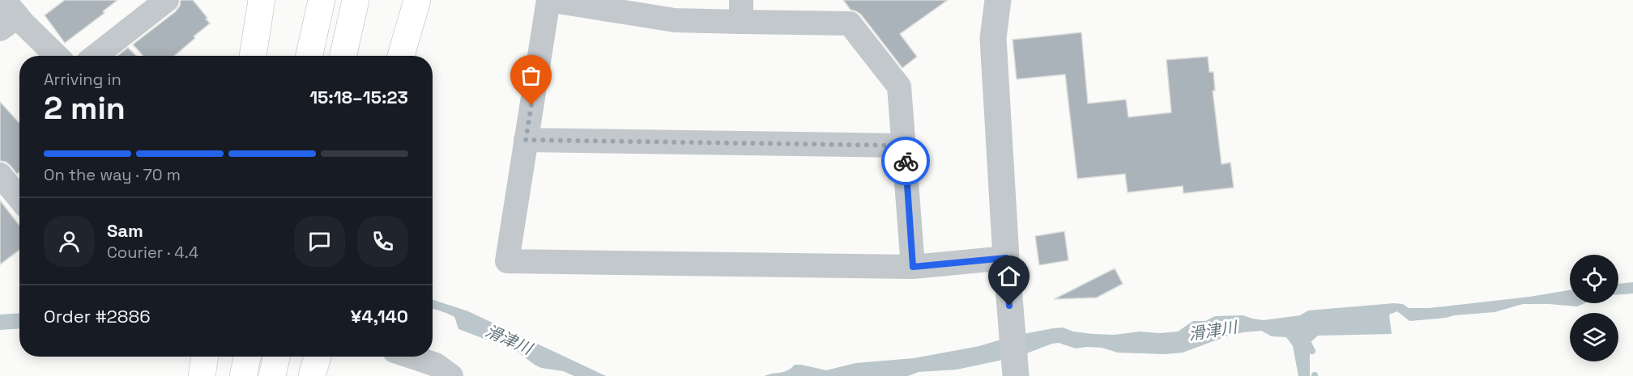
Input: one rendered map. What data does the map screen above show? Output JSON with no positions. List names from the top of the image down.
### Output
{
  "water": ["滑津川"],
  "page": {
    "heading": ["2 min", "Arriving in", "15:18–15:23"],
    "panel": [
      "Sam",
      "Courier · 4.4",
      "Order #2886",
      "¥4,140"
    ],
    "bar": "On the way · 70 m"
  }
}
